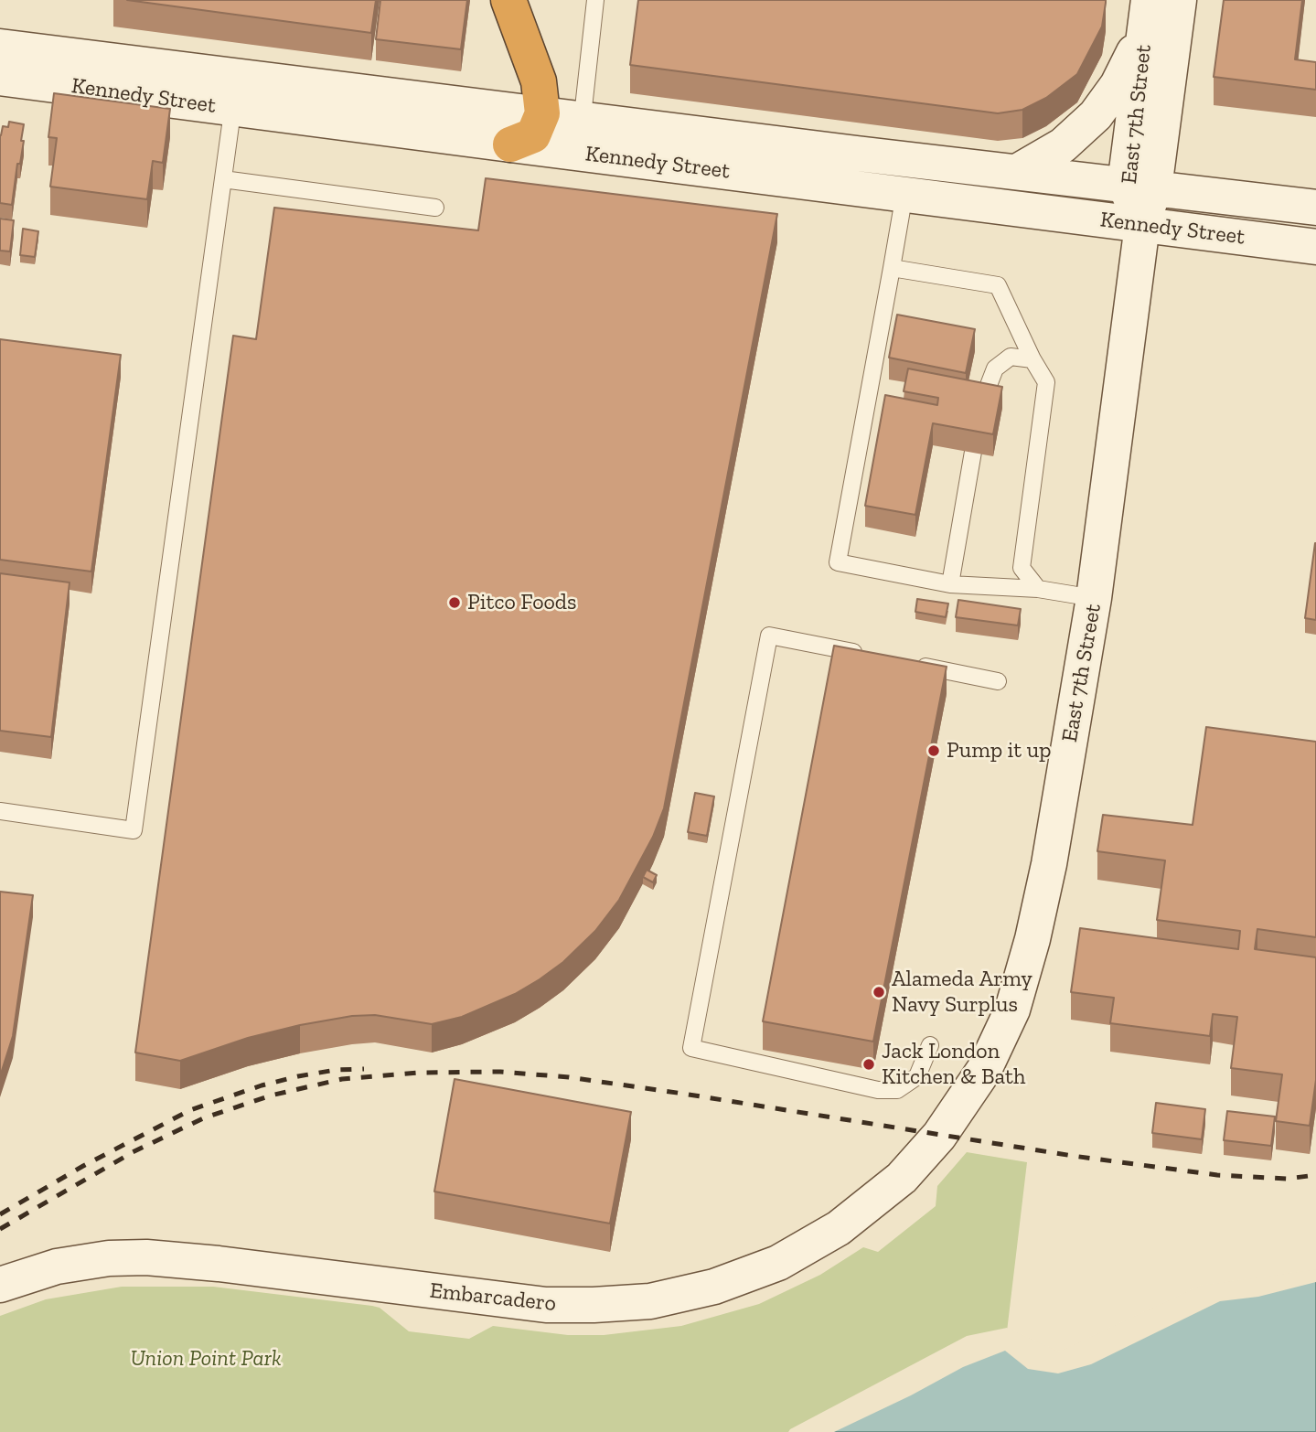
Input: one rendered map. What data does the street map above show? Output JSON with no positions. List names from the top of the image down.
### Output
{
  "streets": {
    "main road": ["Kennedy Street", "East 7th Street", "Embarcadero"]
  },
  "crossings": [
    ["Kennedy Street", "East 7th Street"],
    ["East 7th Street", "Embarcadero"]
  ],
  "parks": ["Union Point Park"],
  "places": [
    "Pitco Foods",
    "Pump it up",
    "Alameda Army Navy Surplus",
    "Jack London Kitchen & Bath"
  ]
}
